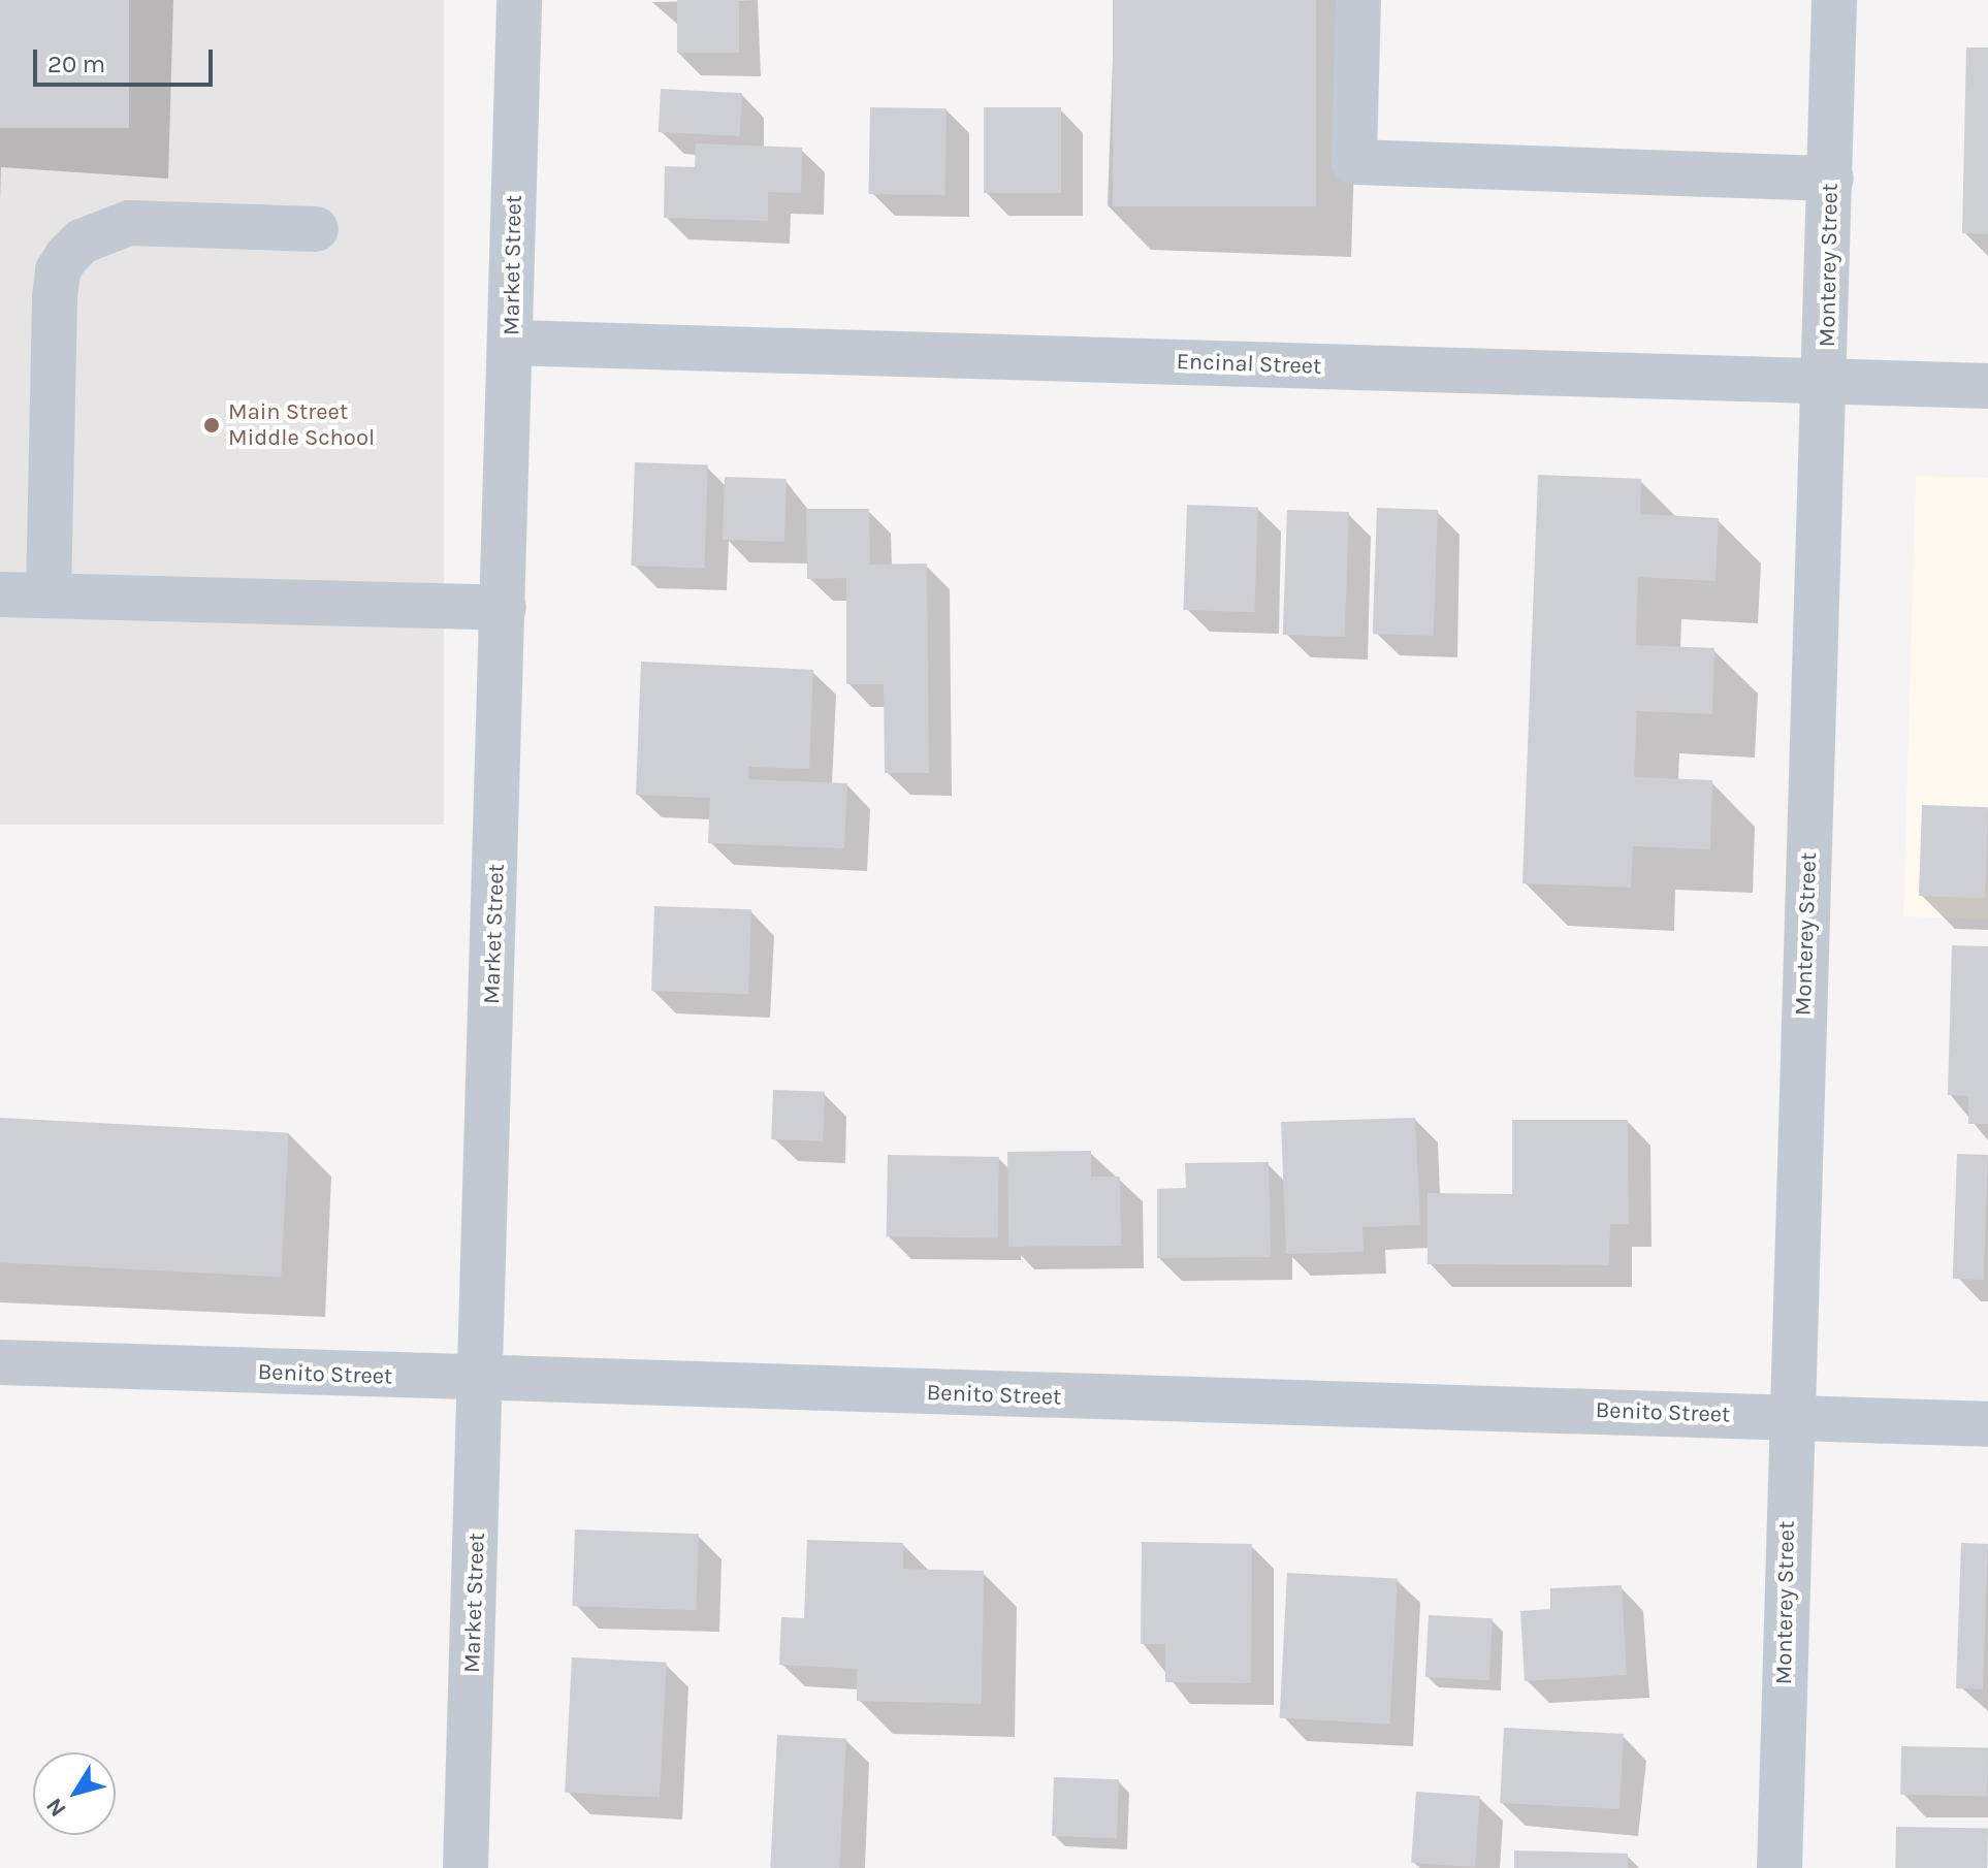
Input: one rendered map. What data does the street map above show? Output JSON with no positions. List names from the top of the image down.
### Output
{
  "streets": {
    "street": [
      "Market Street",
      "Monterey Street",
      "Encinal Street",
      "Benito Street"
    ]
  },
  "crossings": [
    ["Market Street", "Encinal Street"],
    ["Market Street", "Benito Street"],
    ["Monterey Street", "Encinal Street"],
    ["Monterey Street", "Benito Street"]
  ],
  "places": ["Main Street Middle School"],
  "scale_bar": "20 m",
  "north": "bottom left"
}
